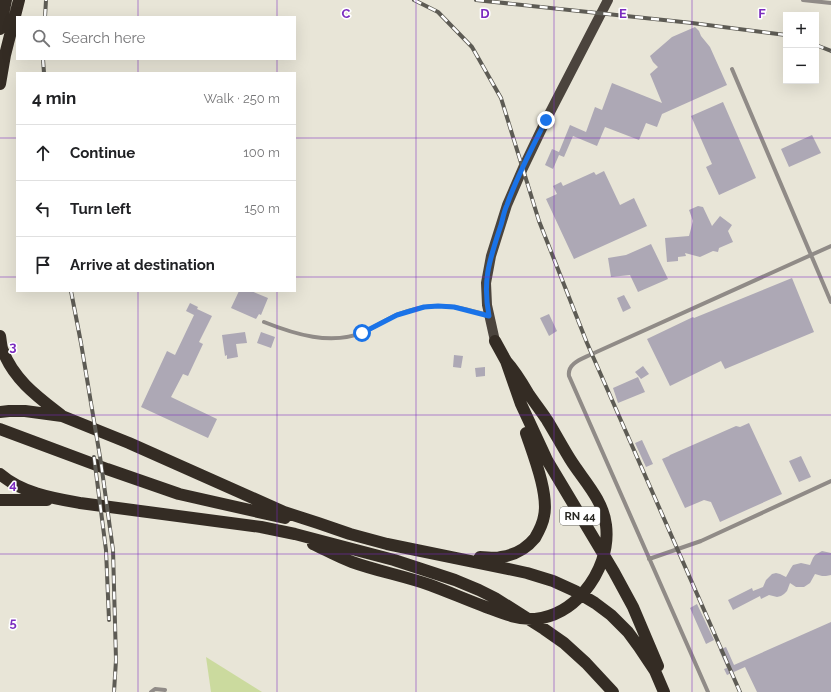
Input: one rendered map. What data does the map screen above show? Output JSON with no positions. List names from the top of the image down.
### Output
{
  "streets": {
    "highway": ["RN 44"]
  },
  "page": {
    "map_buttons": ["+", "−"],
    "search": "Search here",
    "heading": ["4 min", "Walk · 250 m"],
    "list": [
      ["Continue", "100 m"],
      ["Turn left", "150 m"],
      "Arrive at destination"
    ]
  },
  "grid": {
    "columns": [
      "C",
      "D",
      "E",
      "F"
    ],
    "rows": ["3", "4", "5"]
  }
}
